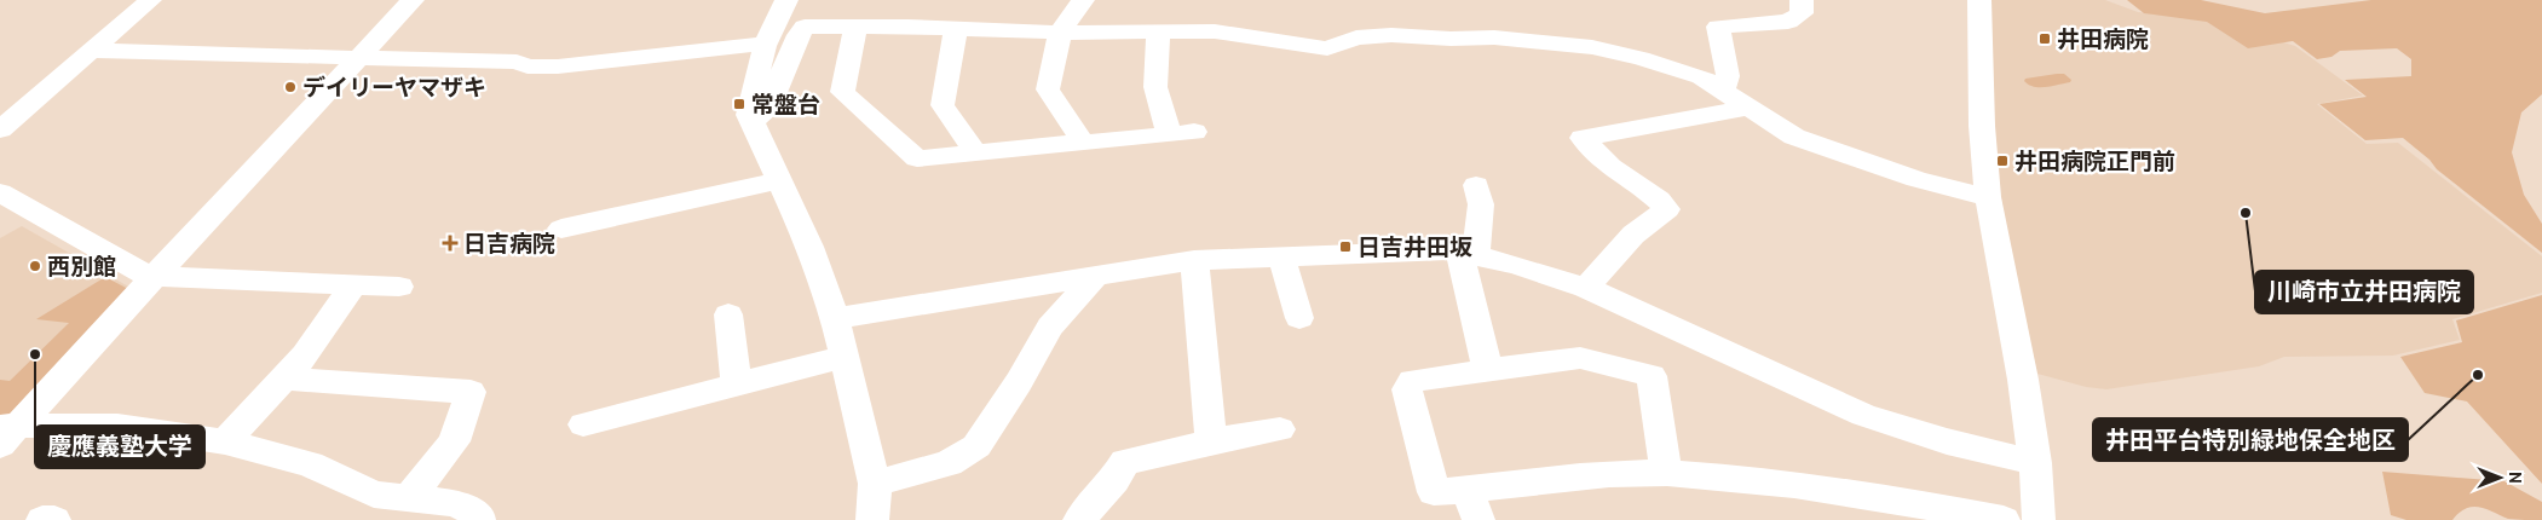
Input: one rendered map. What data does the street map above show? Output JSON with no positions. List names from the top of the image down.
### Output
{
  "places": {
    "transit": [
      "井田病院",
      "常盤台",
      "井田病院正門前",
      "日吉井田坂"
    ],
    "other": [
      "デイリーヤマザキ",
      "川崎市立井田病院",
      "西別館",
      "慶應義塾大学",
      "井田平台特別緑地保全地区"
    ],
    "health": ["日吉病院"]
  },
  "north": "right"
}
